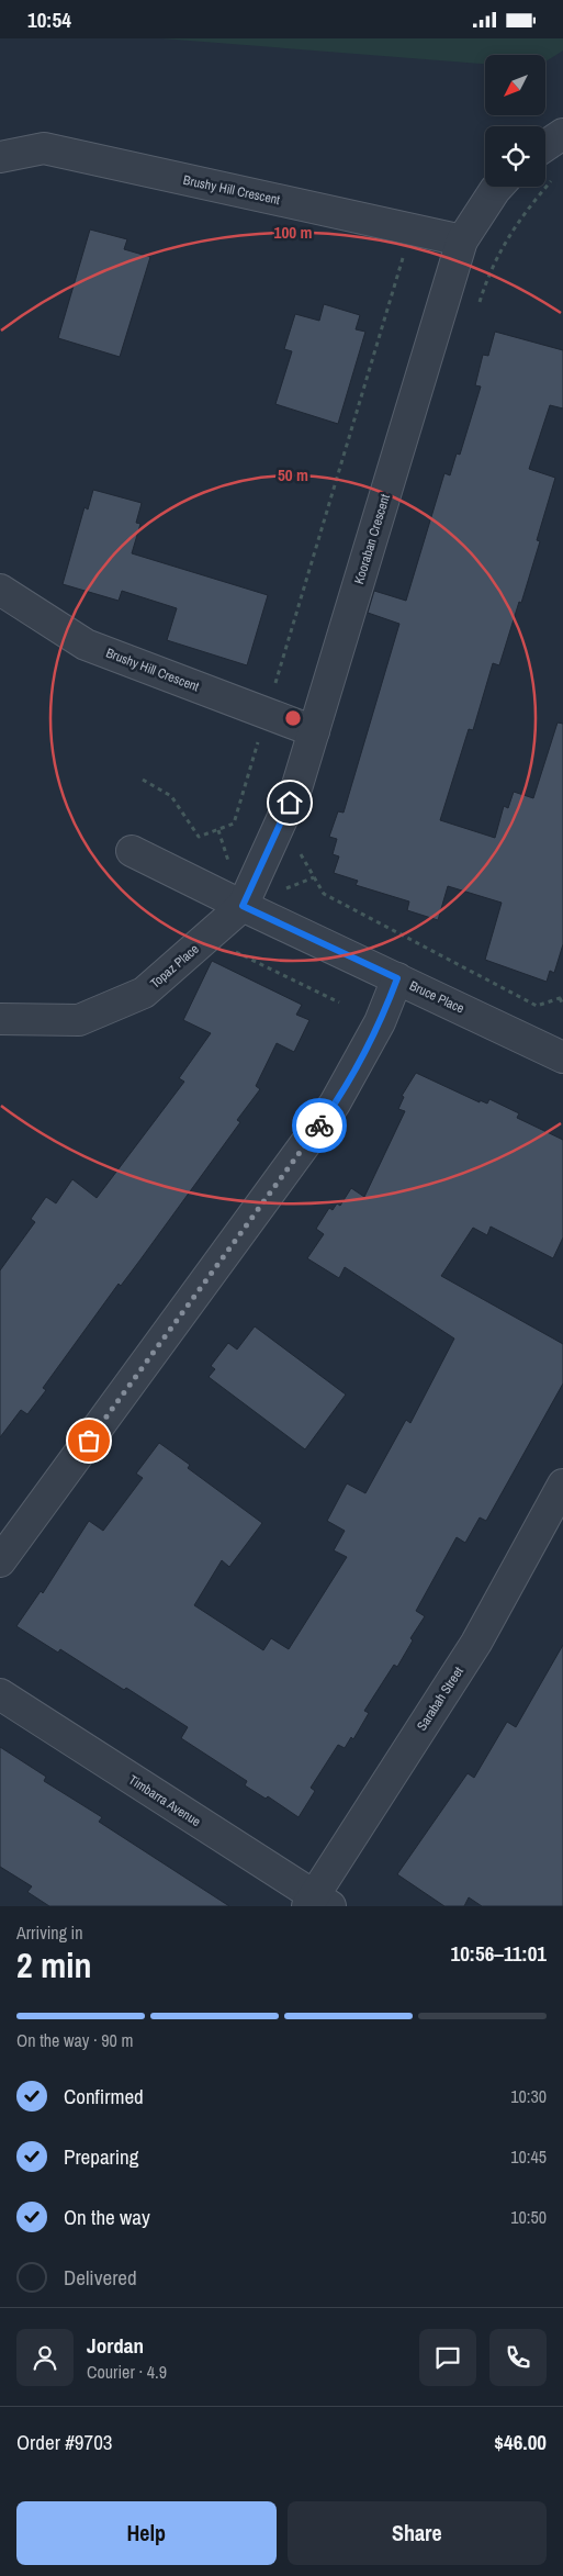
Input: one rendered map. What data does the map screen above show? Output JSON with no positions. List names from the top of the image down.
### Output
{
  "streets": {
    "street": [
      "Brushy Hill Crescent",
      "Kooraban Crescent",
      "Topaz Place",
      "Bruce Place",
      "Sarabah Street",
      "Timbarra Avenue"
    ]
  },
  "crossings": [
    ["Brushy Hill Crescent", "Kooraban Crescent"],
    ["Kooraban Crescent", "Topaz Place"],
    ["Kooraban Crescent", "Bruce Place"],
    ["Topaz Place", "Bruce Place"],
    ["Sarabah Street", "Timbarra Avenue"]
  ],
  "north": "bottom left",
  "page": {
    "status": "10:54",
    "heading": ["2 min", "Arriving in", "10:56–11:01"],
    "panel": [
      "Jordan",
      "Courier · 4.9",
      "Order #9703",
      "$46.00"
    ],
    "bar": "On the way · 90 m",
    "list": [
      ["Confirmed", "10:30"],
      ["Preparing", "10:45"],
      ["On the way", "10:50"],
      "Delivered"
    ],
    "buttons": ["Help", "Share"]
  },
  "rings": ["100 m", "50 m"]
}
